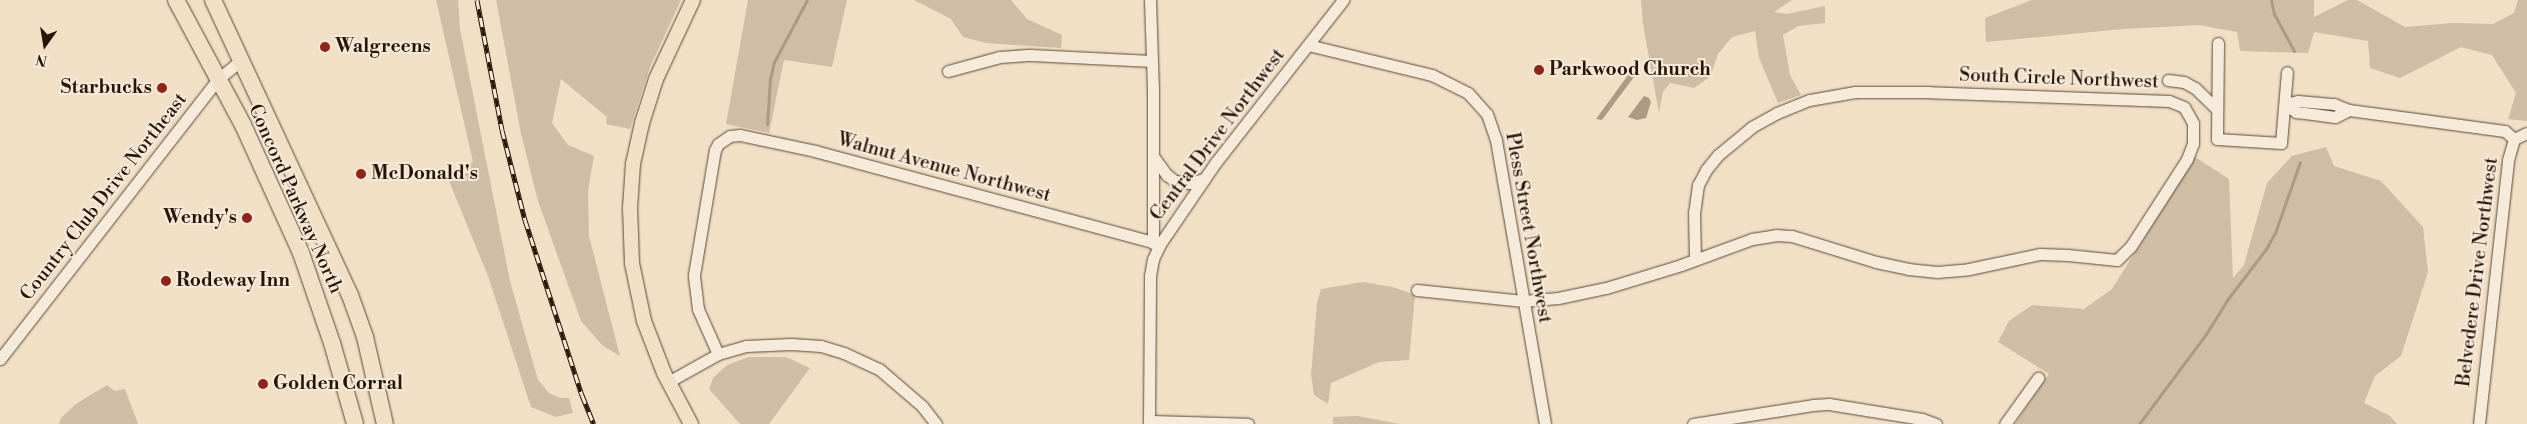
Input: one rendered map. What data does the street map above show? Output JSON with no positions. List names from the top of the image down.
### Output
{
  "streets": {
    "highway": ["Concord Parkway North"],
    "street": [
      "South Circle Northwest",
      "Central Drive Northwest",
      "Walnut Avenue Northwest",
      "Country Club Drive Northeast",
      "Pless Street Northwest",
      "Belvedere Drive Northwest"
    ]
  },
  "crossings": [
    ["South Circle Northwest", "Pless Street Northwest"],
    ["Central Drive Northwest", "Walnut Avenue Northwest"],
    ["Central Drive Northwest", "Pless Street Northwest"],
    ["Country Club Drive Northeast", "Concord Parkway North"]
  ],
  "places": [
    "Walgreens",
    "Parkwood Church",
    "Starbucks",
    "McDonald's",
    "Wendy's",
    "Rodeway Inn",
    "Golden Corral"
  ],
  "north": "bottom"
}
